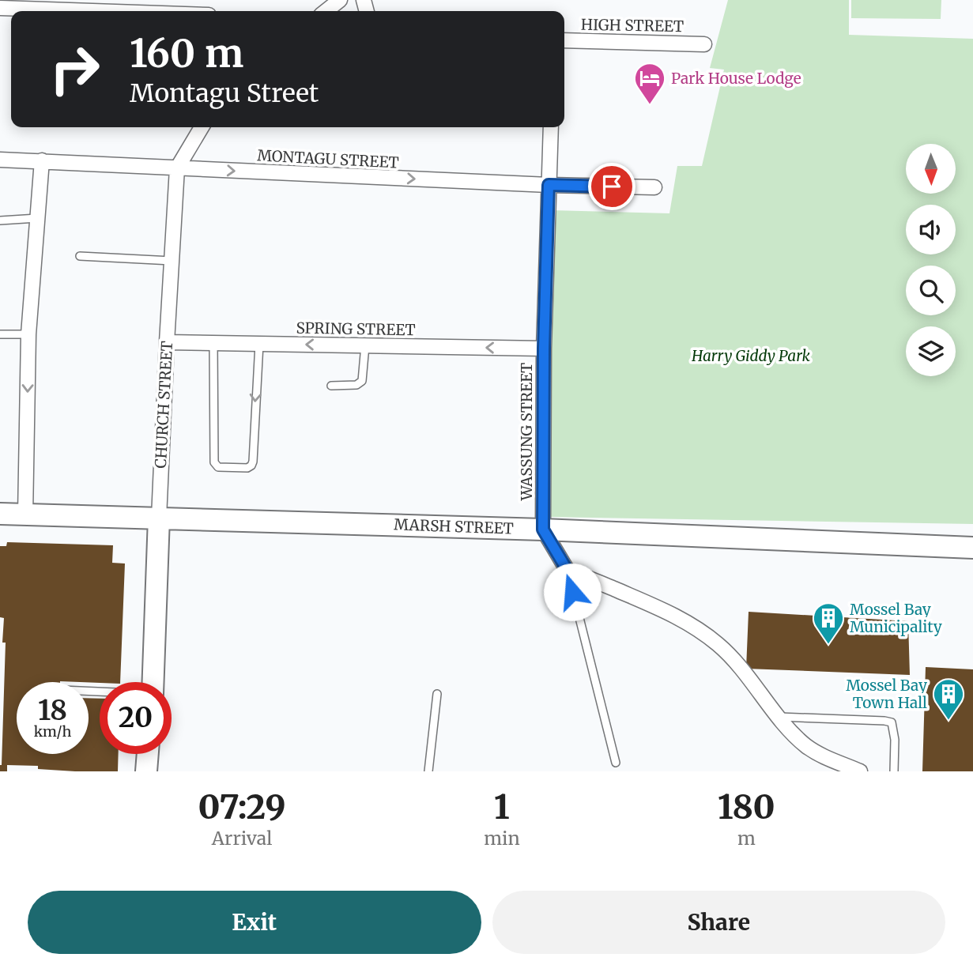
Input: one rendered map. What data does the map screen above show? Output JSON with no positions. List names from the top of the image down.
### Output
{
  "streets": {
    "street": [
      "HIGH STREET",
      "MONTAGU STREET",
      "SPRING STREET",
      "CHURCH STREET",
      "WASSUNG STREET",
      "MARSH STREET"
    ]
  },
  "crossings": [
    ["MONTAGU STREET", "CHURCH STREET"],
    ["MONTAGU STREET", "WASSUNG STREET"],
    ["SPRING STREET", "CHURCH STREET"],
    ["SPRING STREET", "WASSUNG STREET"],
    ["CHURCH STREET", "MARSH STREET"],
    ["WASSUNG STREET", "MARSH STREET"]
  ],
  "one_way": ["MONTAGU STREET", "SPRING STREET"],
  "parks": ["Harry Giddy Park"],
  "places": {
    "hotel": ["Park House Lodge"],
    "building": ["Mossel Bay Municipality", "Mossel Bay Town Hall"]
  },
  "north": "bottom",
  "page": {
    "turn": ["160 m", "Montagu Street"],
    "speed": "18 km/h",
    "limit": "20",
    "eta": [
      "07:29",
      "Arrival",
      "1",
      "min",
      "180",
      "m"
    ],
    "buttons": ["Exit", "Share"]
  }
}
